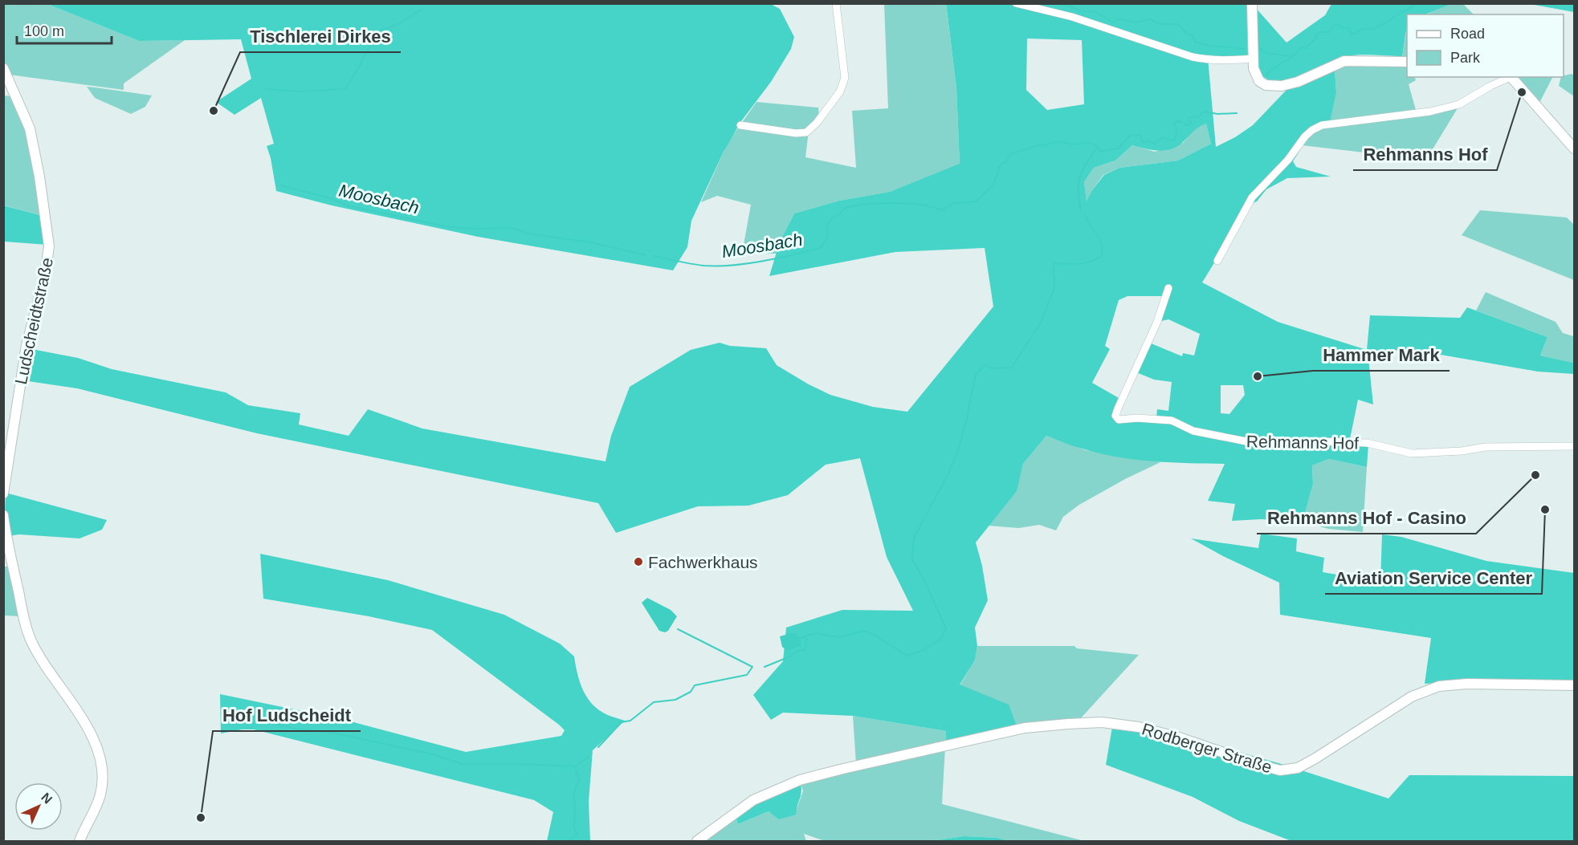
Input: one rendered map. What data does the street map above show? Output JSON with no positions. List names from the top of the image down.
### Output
{
  "streets": {
    "street": ["Ludscheidtstraße", "Rehmanns Hof", "Rodberger Straße"]
  },
  "water": ["Moosbach"],
  "places": [
    "Rehmanns Hof",
    "Tischlerei Dirkes",
    "Hammer Mark",
    "Rehmanns Hof - Casino",
    "Aviation Service Center",
    "Fachwerkhaus",
    "Hof Ludscheidt"
  ],
  "legend": ["Road", "Park"],
  "scale_bar": "100 m",
  "north": "top right"
}
